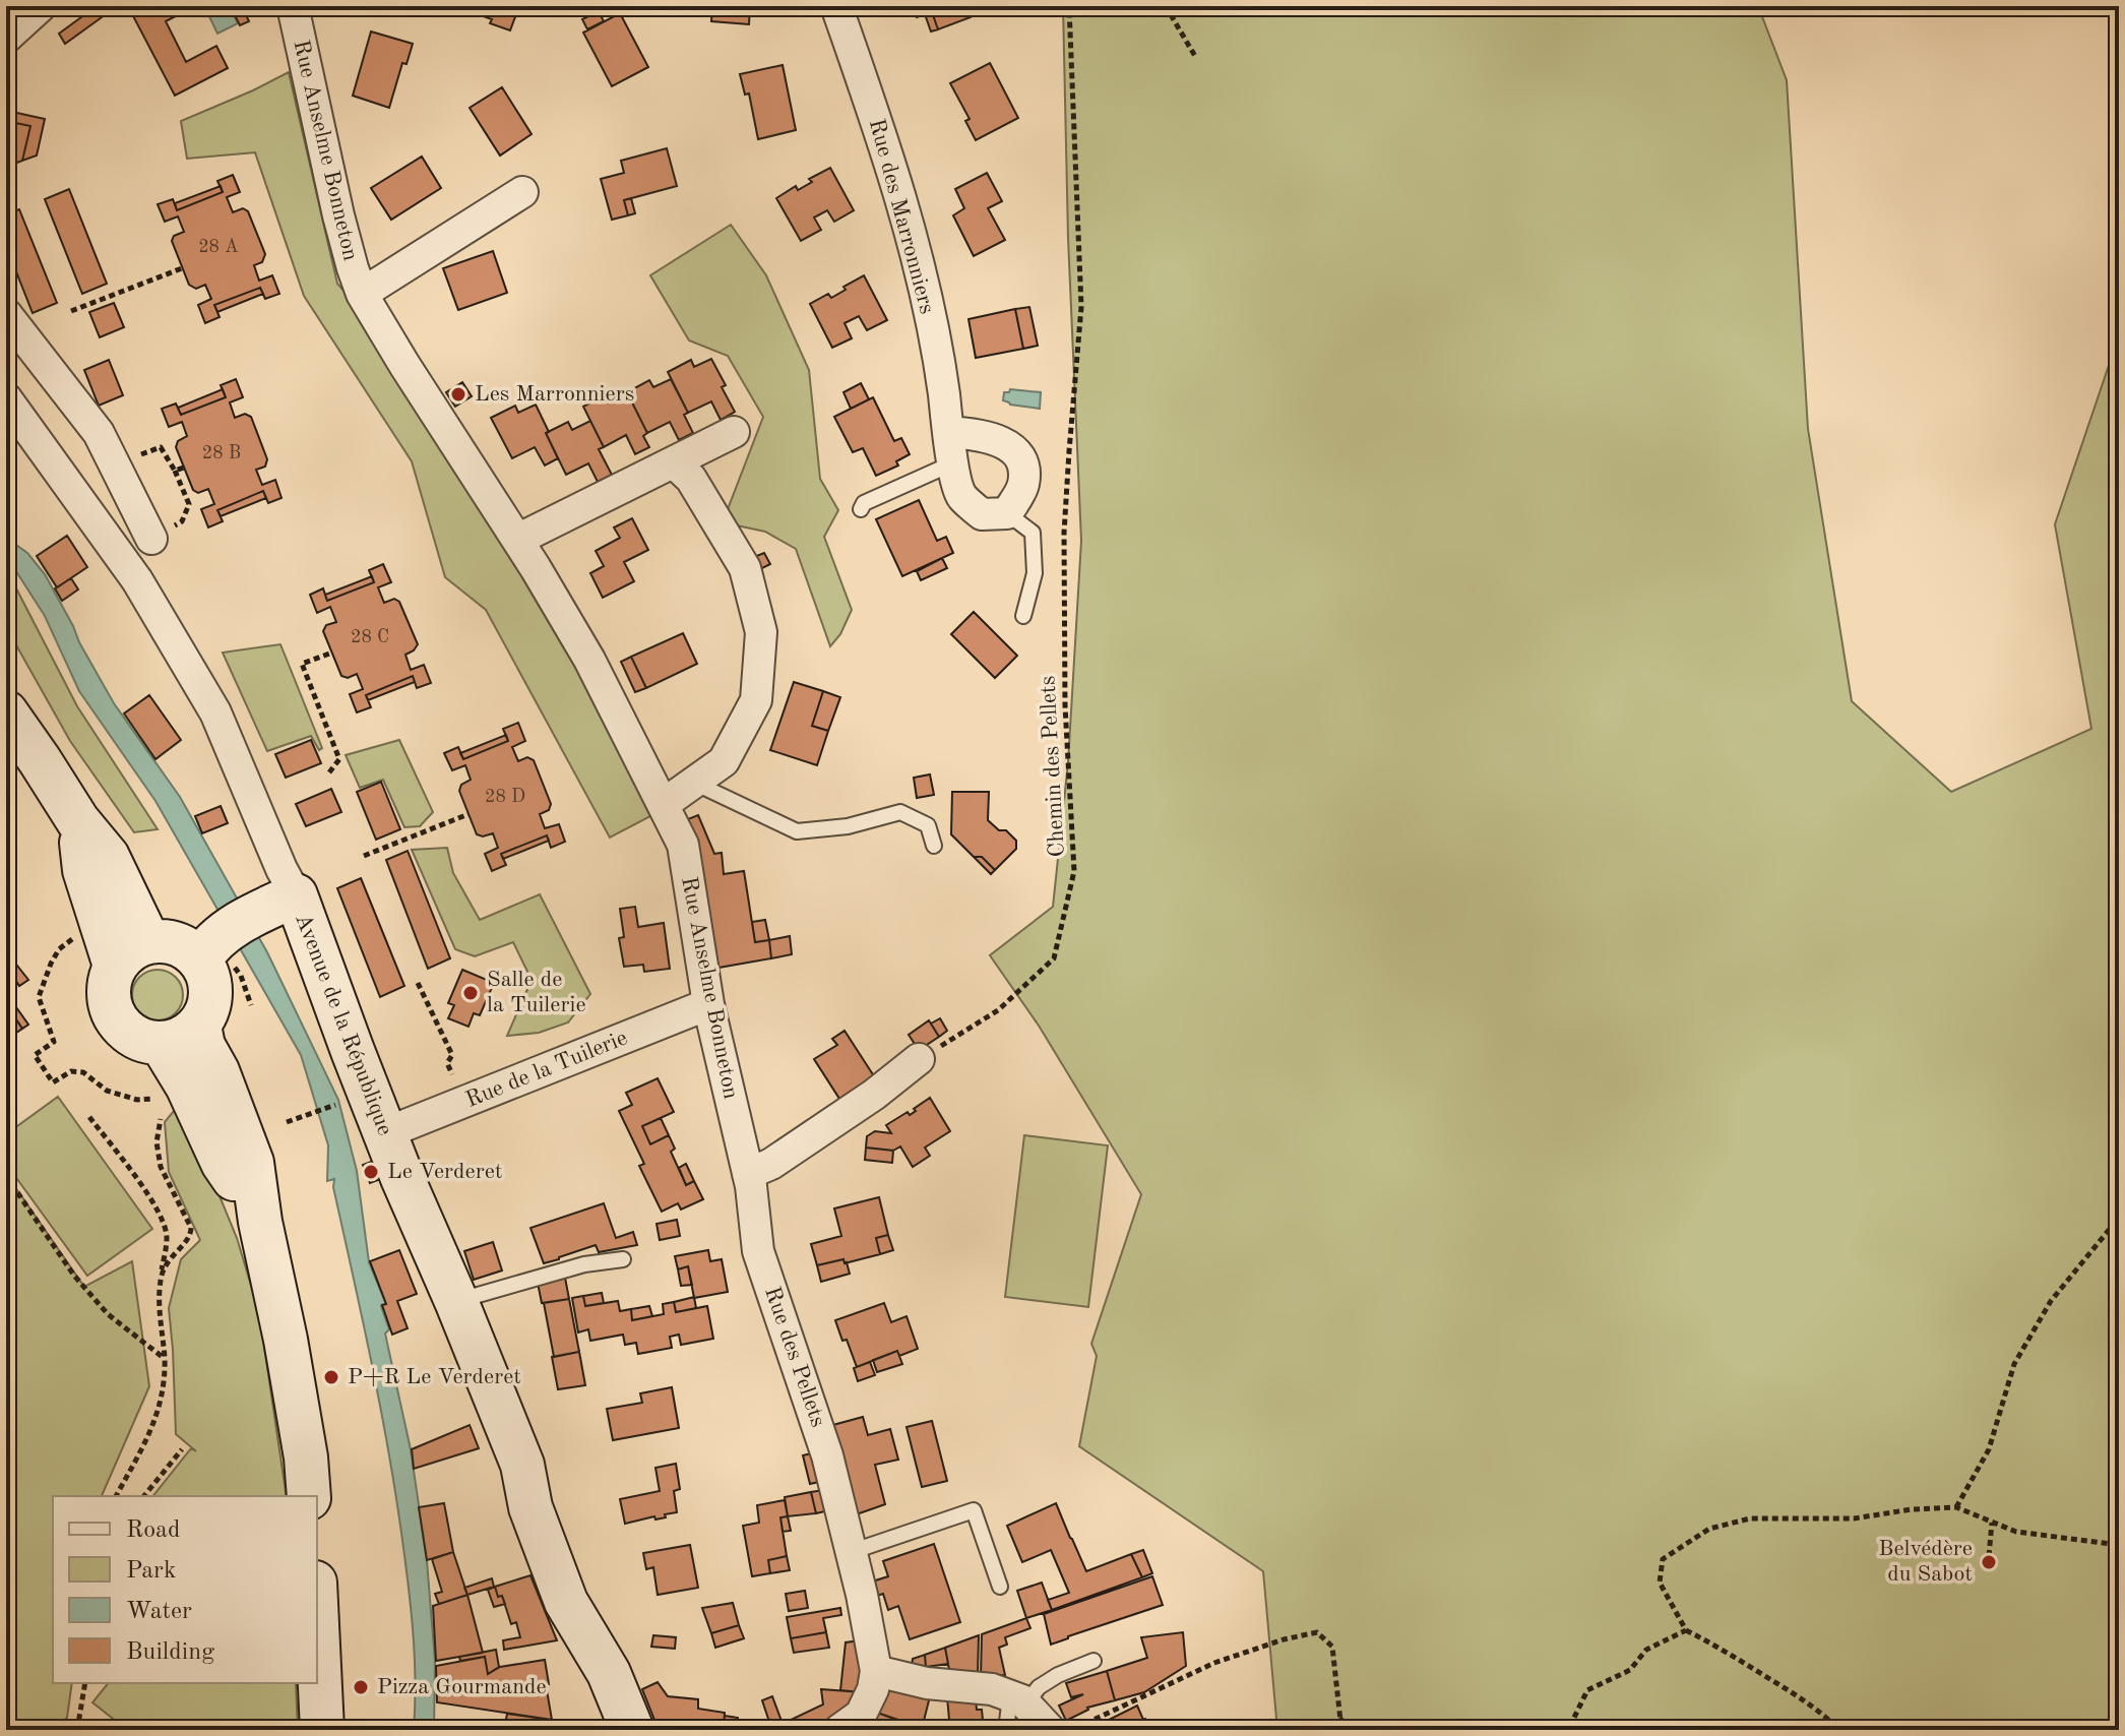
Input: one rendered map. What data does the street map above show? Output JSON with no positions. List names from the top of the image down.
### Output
{
  "streets": {
    "main road": ["Avenue de la République"],
    "street": [
      "Rue Anselme Bonneton",
      "Rue des Marronniers",
      "Rue de la Tuilerie",
      "Rue des Pellets"
    ],
    "path": ["Chemin des Pellets"]
  },
  "crossings": [
    ["Rue Anselme Bonneton", "Rue de la Tuilerie"],
    ["Rue Anselme Bonneton", "Rue des Pellets"],
    ["Avenue de la République", "Rue de la Tuilerie"]
  ],
  "places": [
    "Les Marronniers",
    "Salle de la Tuilerie",
    "Le Verderet",
    "P+R Le Verderet",
    "Belvédère du Sabot",
    "Pizza Gourmande"
  ],
  "house_numbers": [
    "28 A",
    "28 B",
    "28 C",
    "28 D"
  ],
  "legend": [
    "Road",
    "Park",
    "Water",
    "Building"
  ]
}
